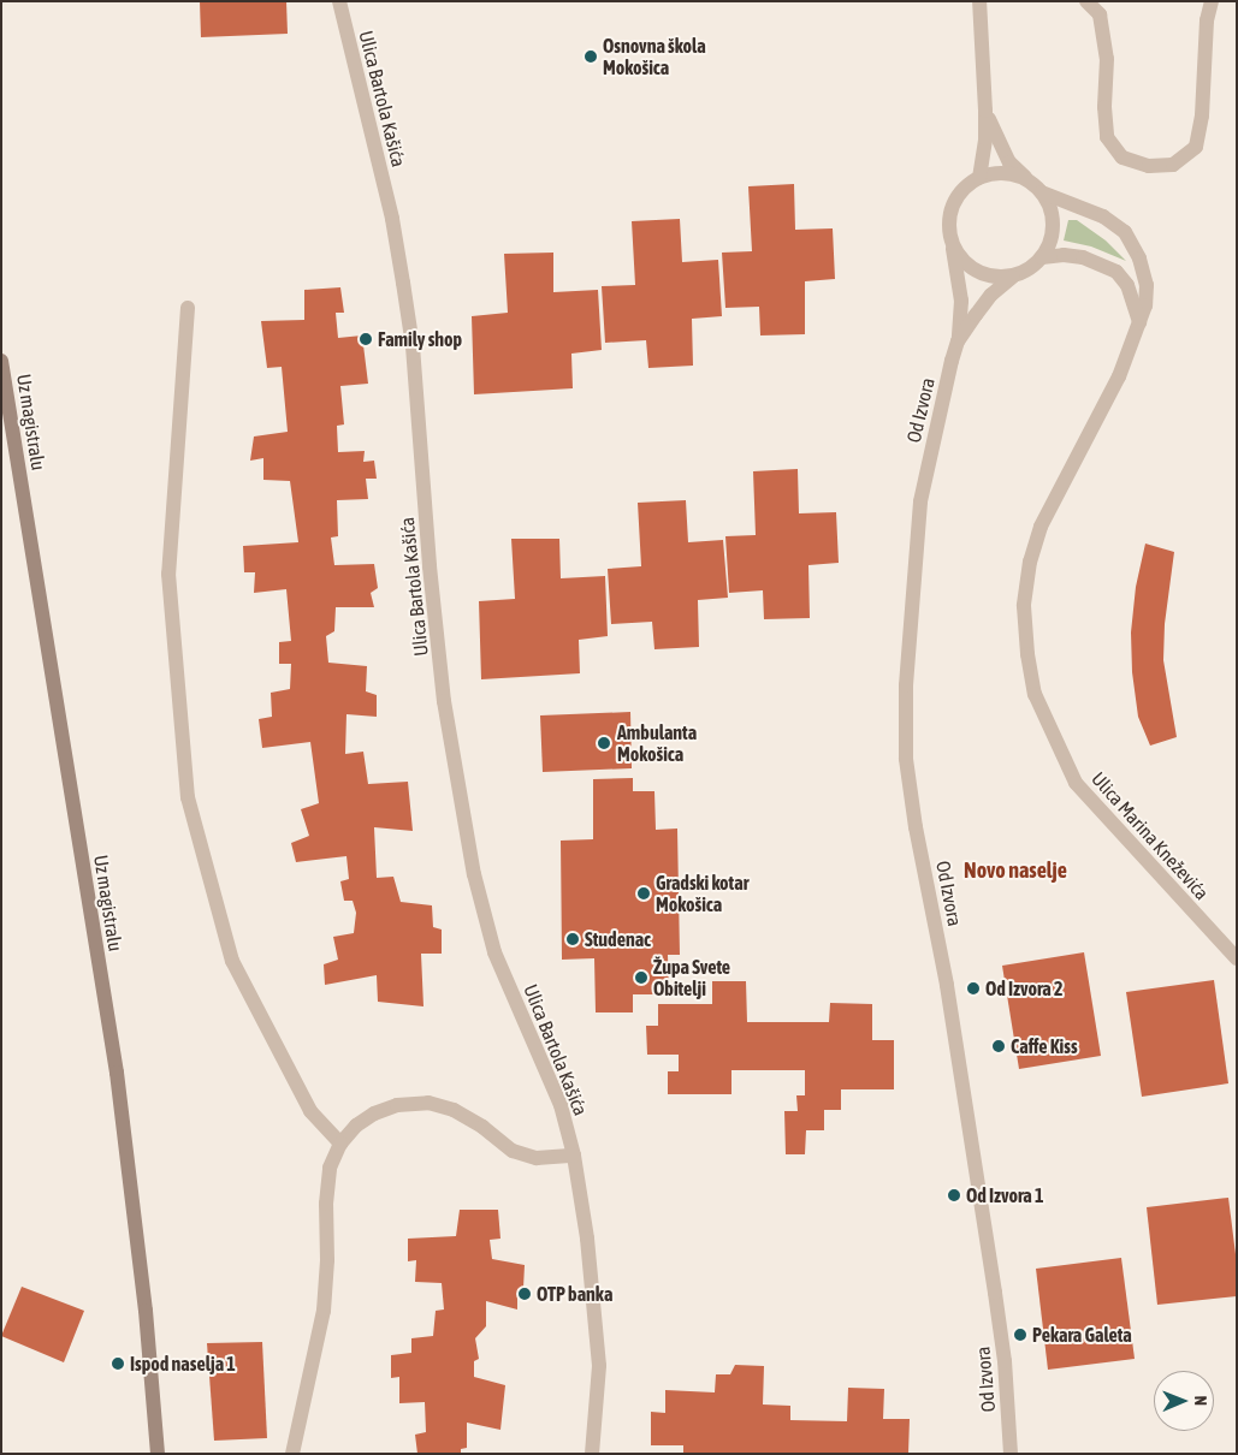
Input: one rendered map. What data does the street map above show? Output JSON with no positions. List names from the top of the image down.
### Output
{
  "streets": {
    "main road": ["Uz magistralu"],
    "street": ["Ulica Bartola Kašića", "Od Izvora", "Ulica Marina Kneževića"]
  },
  "crossings": [
    ["Od Izvora", "Ulica Marina Kneževića"]
  ],
  "districts": ["Novo naselje"],
  "places": [
    "Osnovna škola Mokošica",
    "Family shop",
    "Ambulanta Mokošica",
    "Gradski kotar Mokošica",
    "Studenac",
    "Župa Svete Obitelji",
    "Od Izvora 2",
    "Caffe Kiss",
    "Od Izvora 1",
    "OTP banka",
    "Pekara Galeta",
    "Ispod naselja 1"
  ],
  "north": "right"
}
